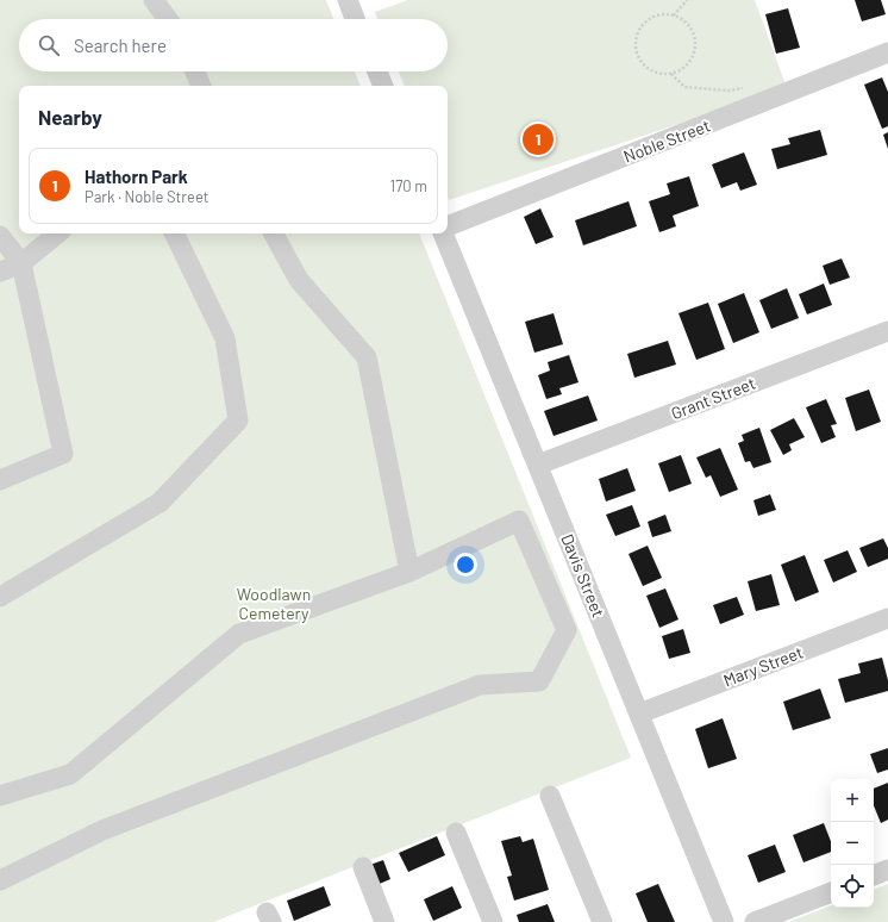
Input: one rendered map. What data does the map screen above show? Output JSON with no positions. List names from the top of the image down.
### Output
{
  "streets": {
    "street": [
      "Noble Street",
      "Grant Street",
      "Davis Street",
      "Mary Street"
    ]
  },
  "crossings": [
    ["Grant Street", "Davis Street"],
    ["Davis Street", "Mary Street"]
  ],
  "parks": ["Woodlawn Cemetery"],
  "page": {
    "search": "Search here",
    "heading": "Nearby",
    "pins": "1",
    "list": [
      {
        "mark": "1",
        "name": "Hathorn Park",
        "note": "Park · Noble Street",
        "value": "170 m"
      }
    ],
    "map_buttons": ["+", "−"]
  }
}
